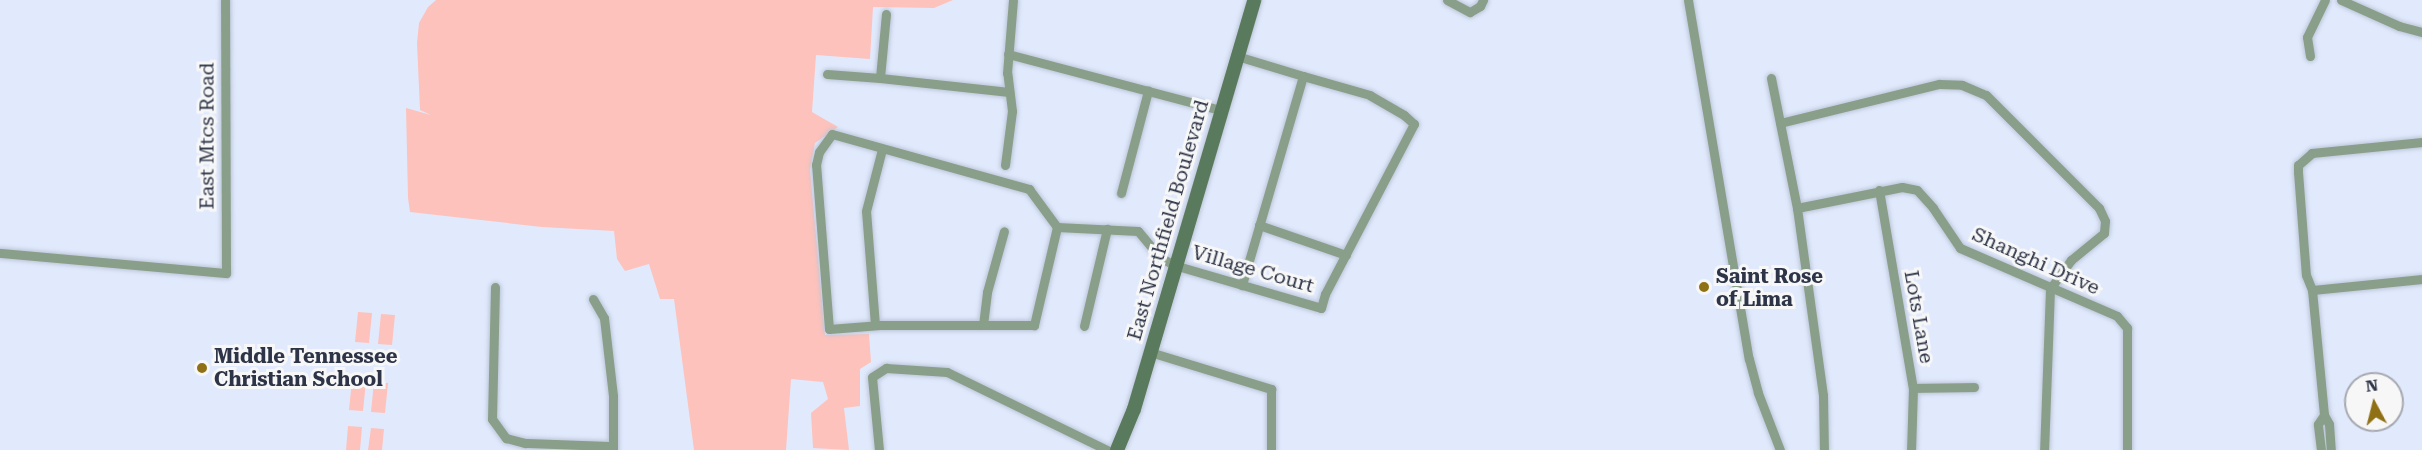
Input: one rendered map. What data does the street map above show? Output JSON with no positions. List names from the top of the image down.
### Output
{
  "streets": {
    "main road": ["East Northfield Boulevard"],
    "street": [
      "East Mtcs Road",
      "Shanghi Drive",
      "Village Court",
      "Lots Lane"
    ]
  },
  "crossings": [
    ["East Northfield Boulevard", "Village Court"],
    ["Shanghi Drive", "Lots Lane"]
  ],
  "places": ["Saint Rose of Lima", "Middle Tennessee Christian School"],
  "north": "top"
}
